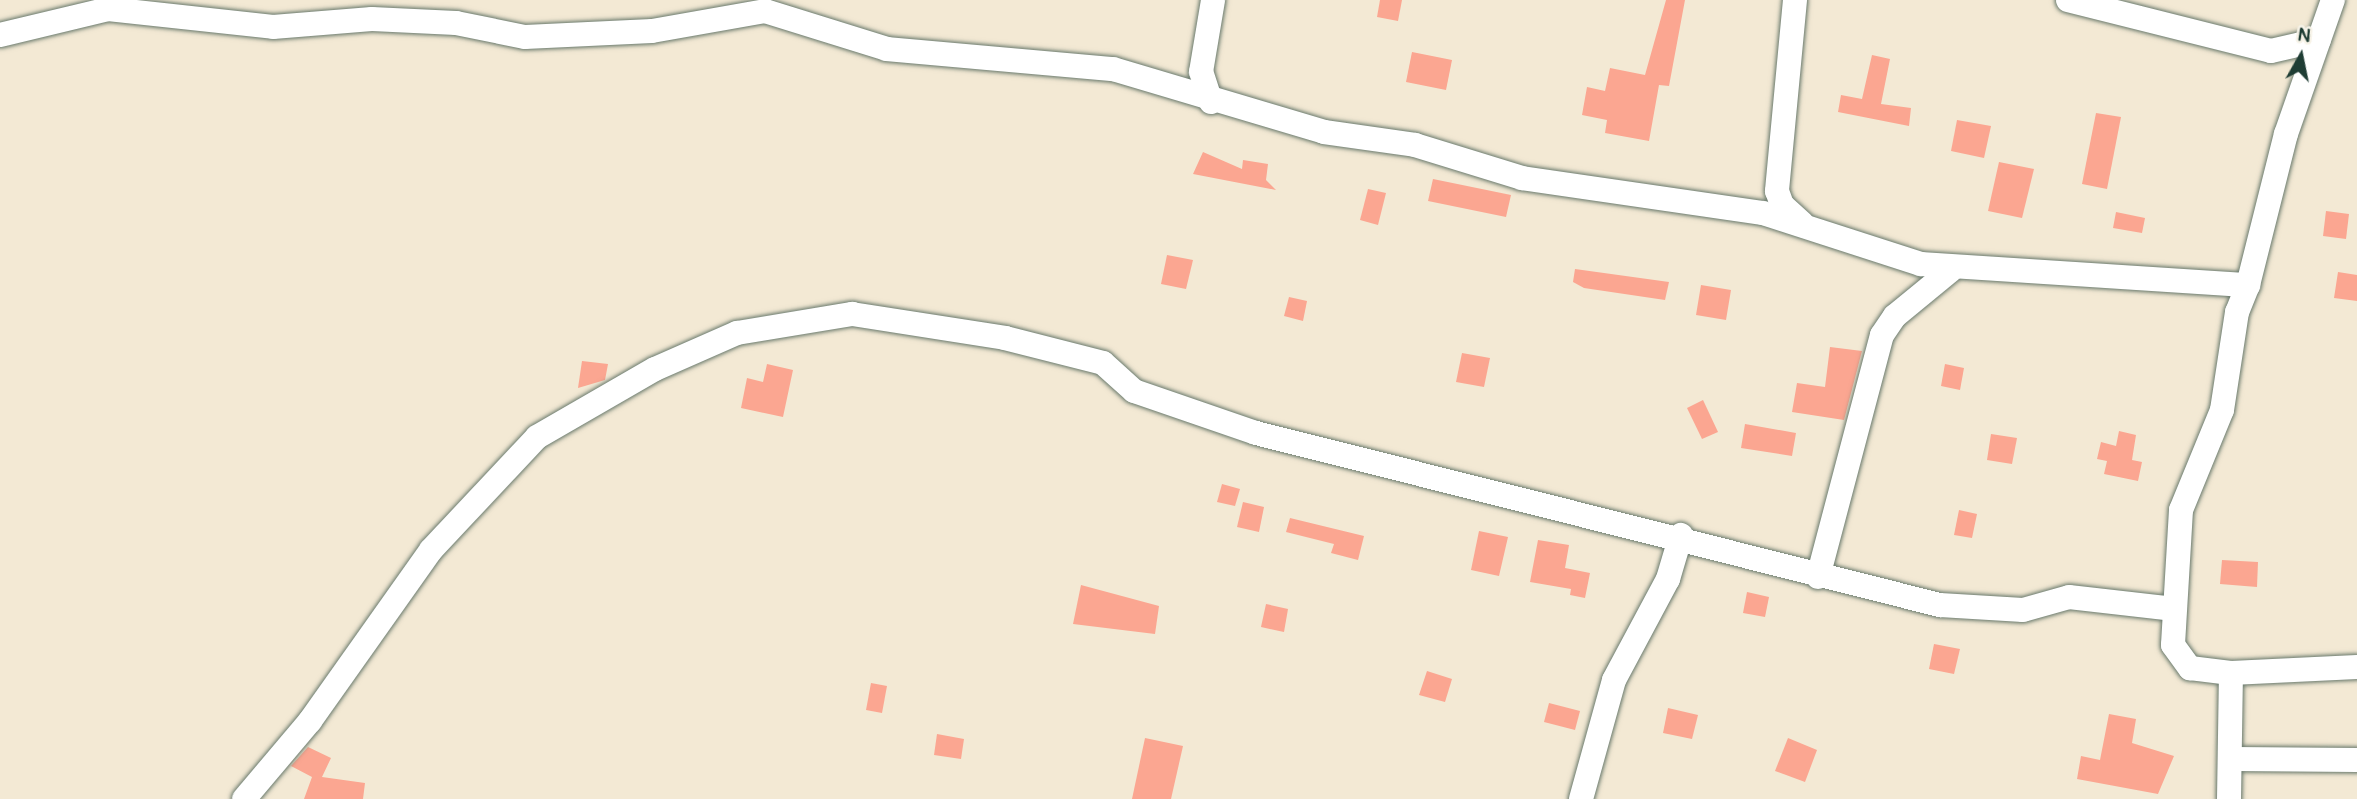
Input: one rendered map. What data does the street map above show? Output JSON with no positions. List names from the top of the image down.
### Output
{
  "north": "top"
}
